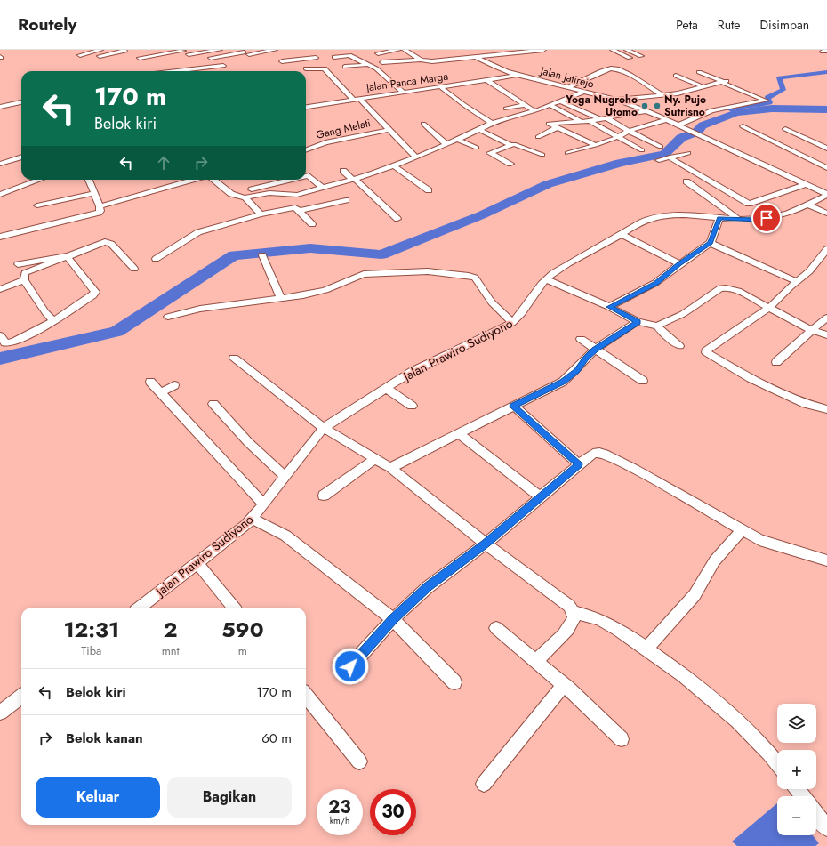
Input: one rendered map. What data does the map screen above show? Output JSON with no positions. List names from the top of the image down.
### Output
{
  "streets": {
    "street": [
      "Jalan Jatirejo",
      "Jalan Panca Marga",
      "Gang Melati",
      "Jalan Prawiro Sudiyono"
    ]
  },
  "crossings": [
    ["Jalan Jatirejo", "Jalan Panca Marga"]
  ],
  "places": ["Yoga Nugroho Utomo", "Ny. Pujo Sutrisno"],
  "page": {
    "header": "Routely",
    "nav": ["Peta", "Rute", "Disimpan"],
    "turn": ["170 m", "Belok kiri"],
    "eta": [
      "12:31",
      "Tiba",
      "2",
      "mnt",
      "590",
      "m"
    ],
    "list": [
      {
        "name": "Belok kiri",
        "value": "170 m"
      },
      {
        "name": "Belok kanan",
        "value": "60 m"
      }
    ],
    "map_buttons": ["+", "−"],
    "buttons": ["Keluar", "Bagikan"],
    "speed": "23 km/h",
    "limit": "30"
  }
}
